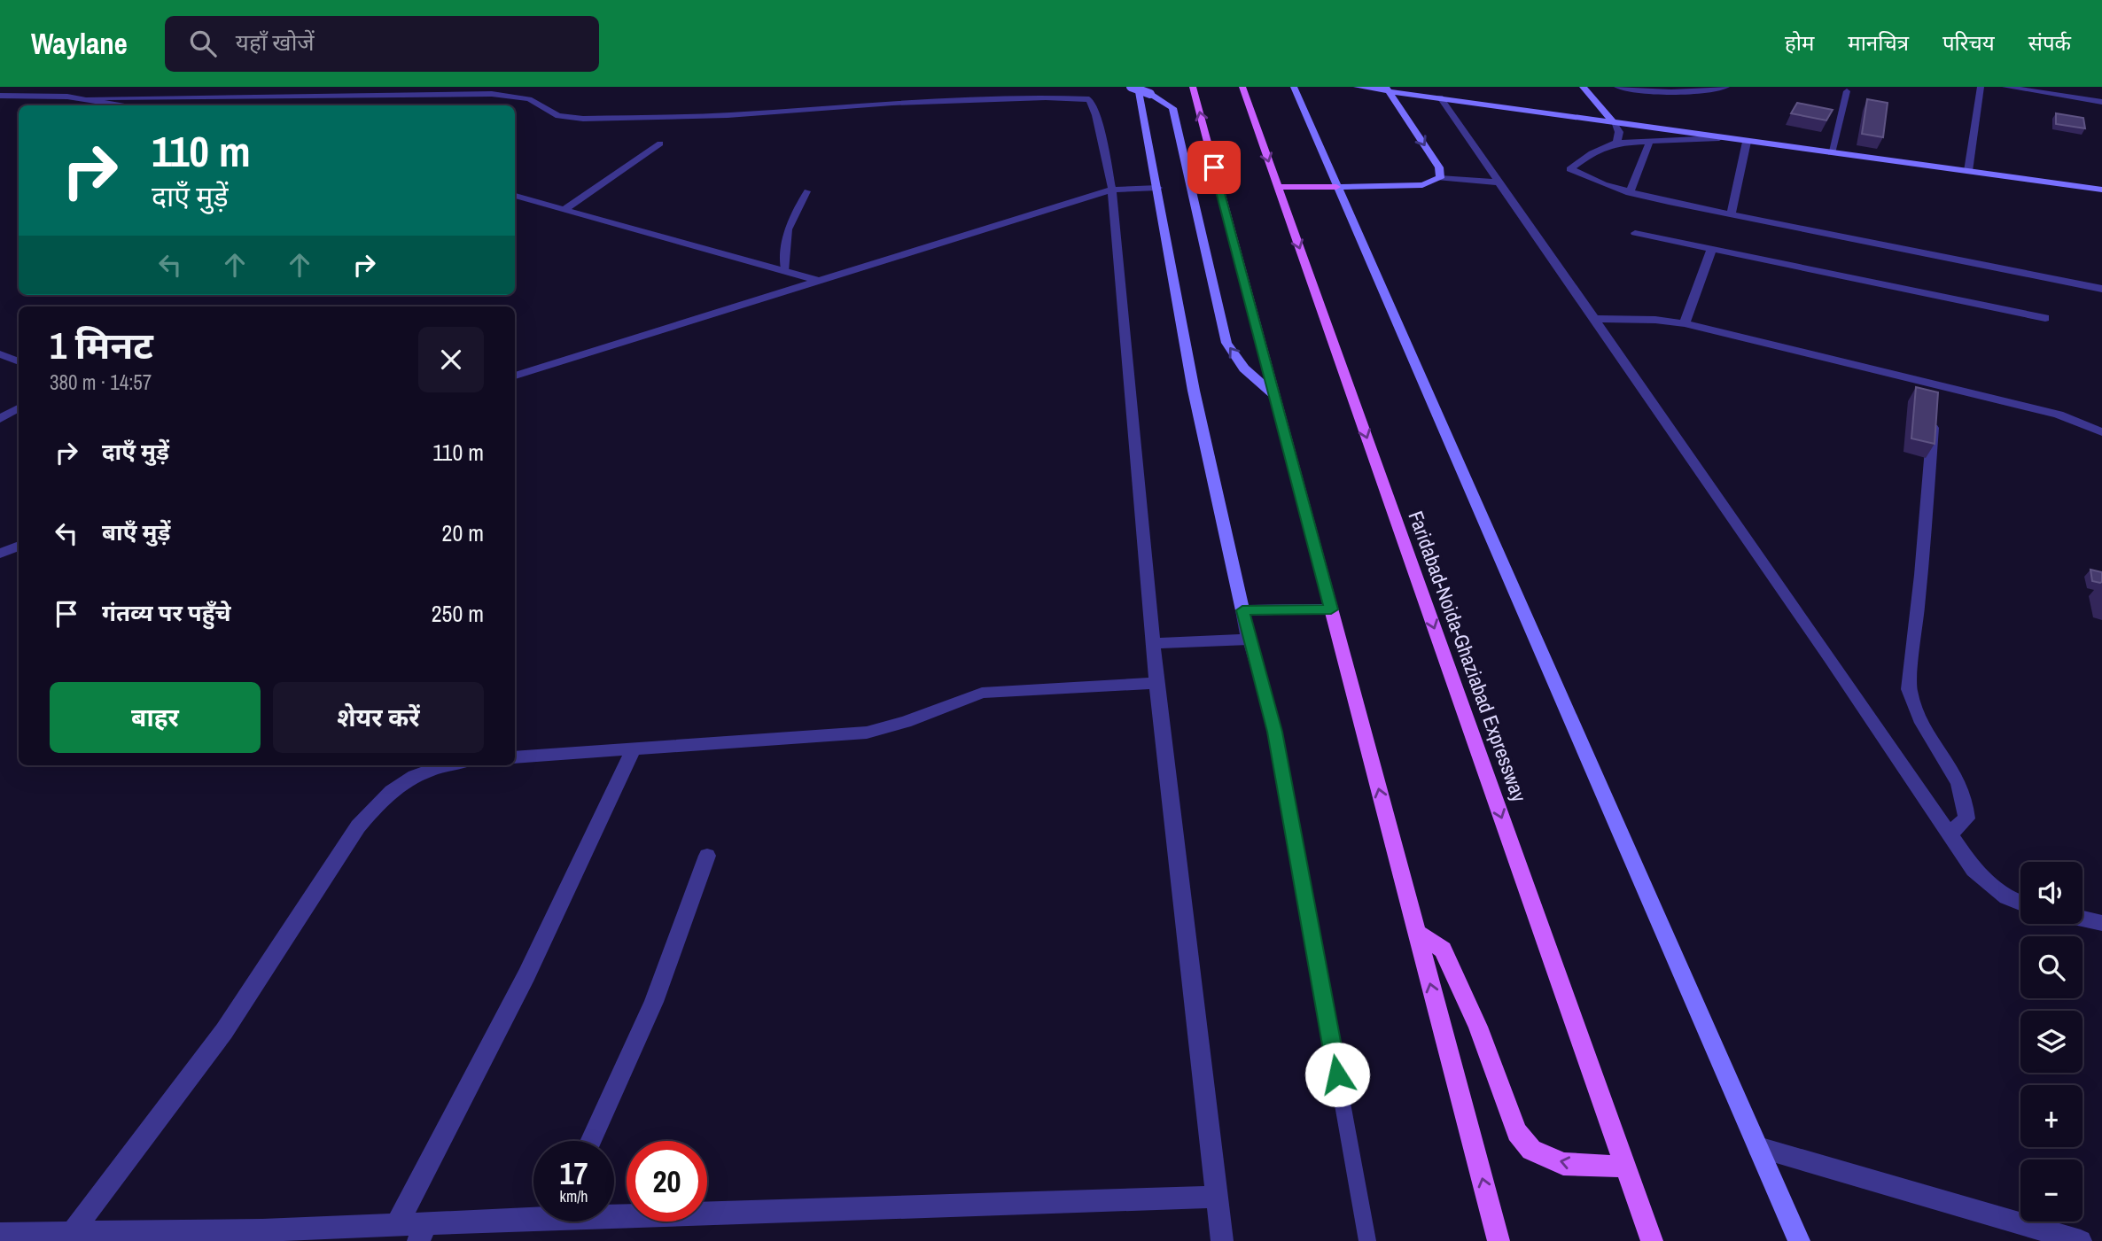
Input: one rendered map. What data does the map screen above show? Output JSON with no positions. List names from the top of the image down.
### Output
{
  "streets": {
    "main road": ["Faridabad-Noida-Ghaziabad Expressway"]
  },
  "page": {
    "header": "Waylane",
    "search": "यहाँ खोजें",
    "nav": [
      "होम",
      "मानचित्र",
      "परिचय",
      "संपर्क"
    ],
    "turn": ["110 m", "दाएँ मुड़ें"],
    "heading": ["1 मिनट", "380 m · 14:57"],
    "list": [
      {
        "name": "दाएँ मुड़ें",
        "value": "110 m"
      },
      {
        "name": "बाएँ मुड़ें",
        "value": "20 m"
      },
      {
        "name": "गंतव्य पर पहुँचे",
        "value": "250 m"
      }
    ],
    "buttons": ["बाहर", "शेयर करें"],
    "map_buttons": ["+", "−"],
    "speed": "17 km/h",
    "limit": "20"
  }
}
